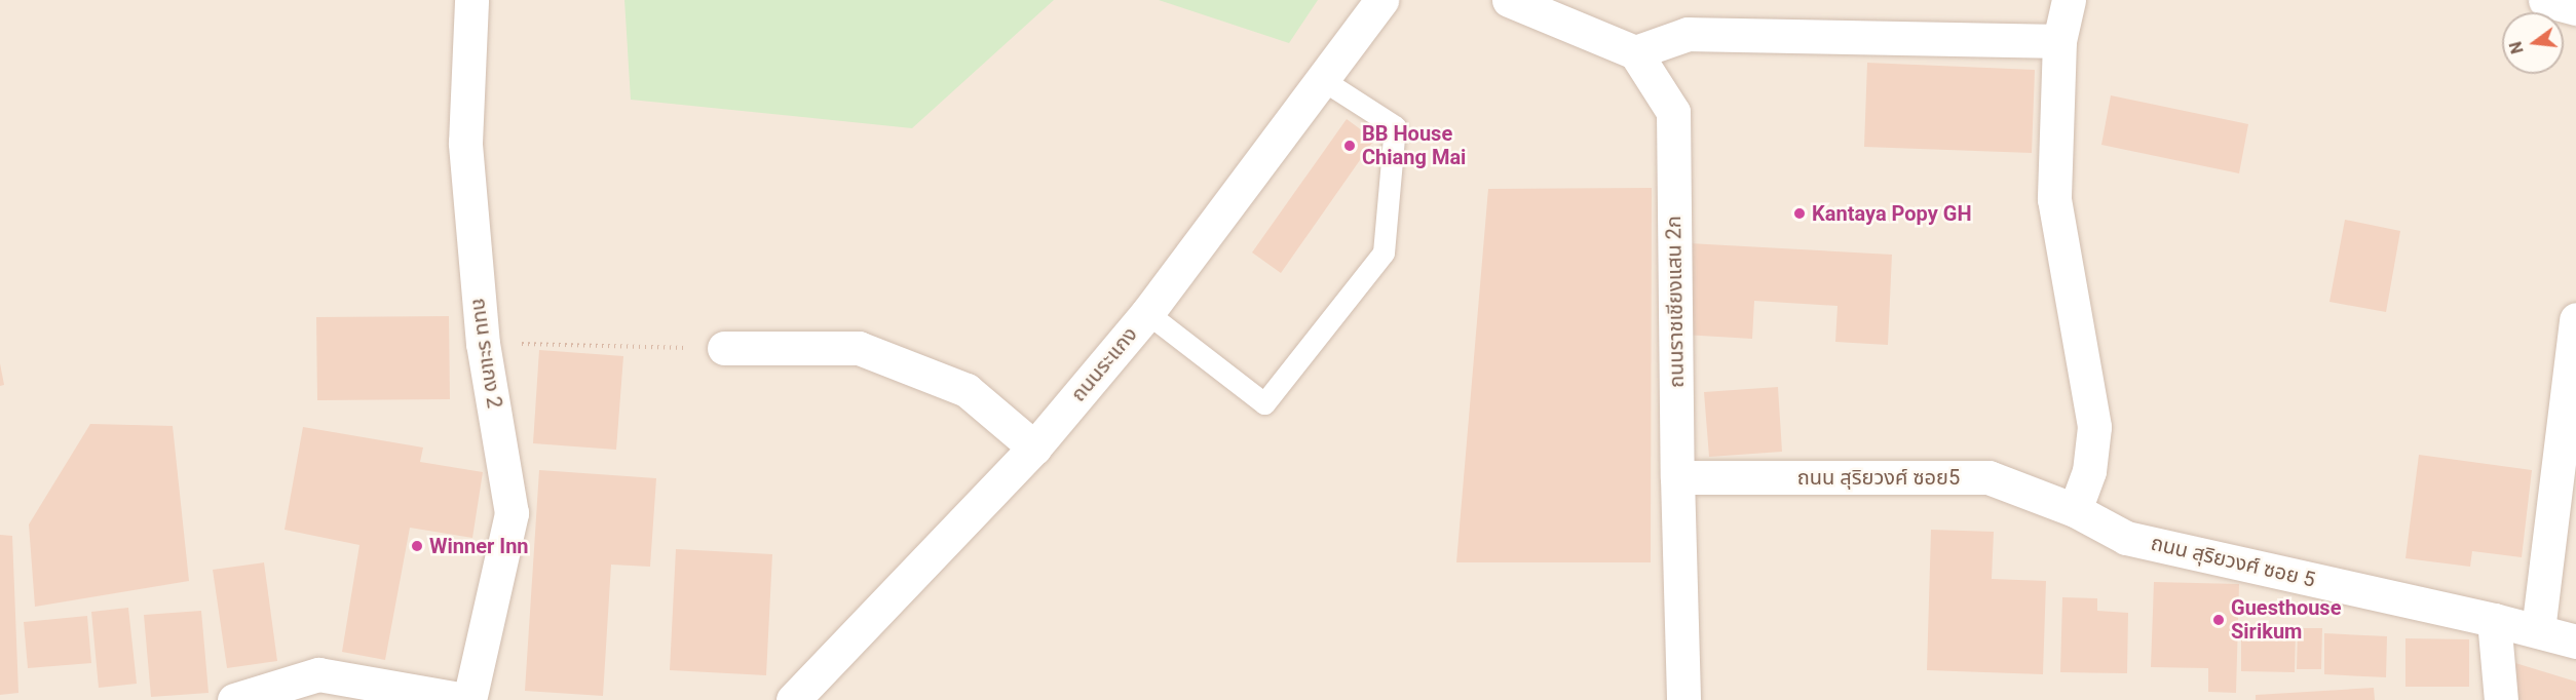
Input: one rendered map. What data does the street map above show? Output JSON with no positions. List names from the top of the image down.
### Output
{
  "streets": {
    "street": [
      "ถนนราชเชียงแสน 2ก",
      "ถนน ระแกง 2",
      "ถนนระแกง",
      "ถนน สุริยวงศ์ ซอย5",
      "ถนน สุริยวงศ์ ซอย 5"
    ]
  },
  "crossings": [
    ["ถนนราชเชียงแสน 2ก", "ถนน สุริยวงศ์ ซอย5"],
    ["ถนน สุริยวงศ์ ซอย5", "ถนน สุริยวงศ์ ซอย 5"]
  ],
  "places": [
    "BB House Chiang Mai",
    "Kantaya Popy GH",
    "Winner Inn",
    "Guesthouse Sirikum"
  ],
  "north": "left"
}
